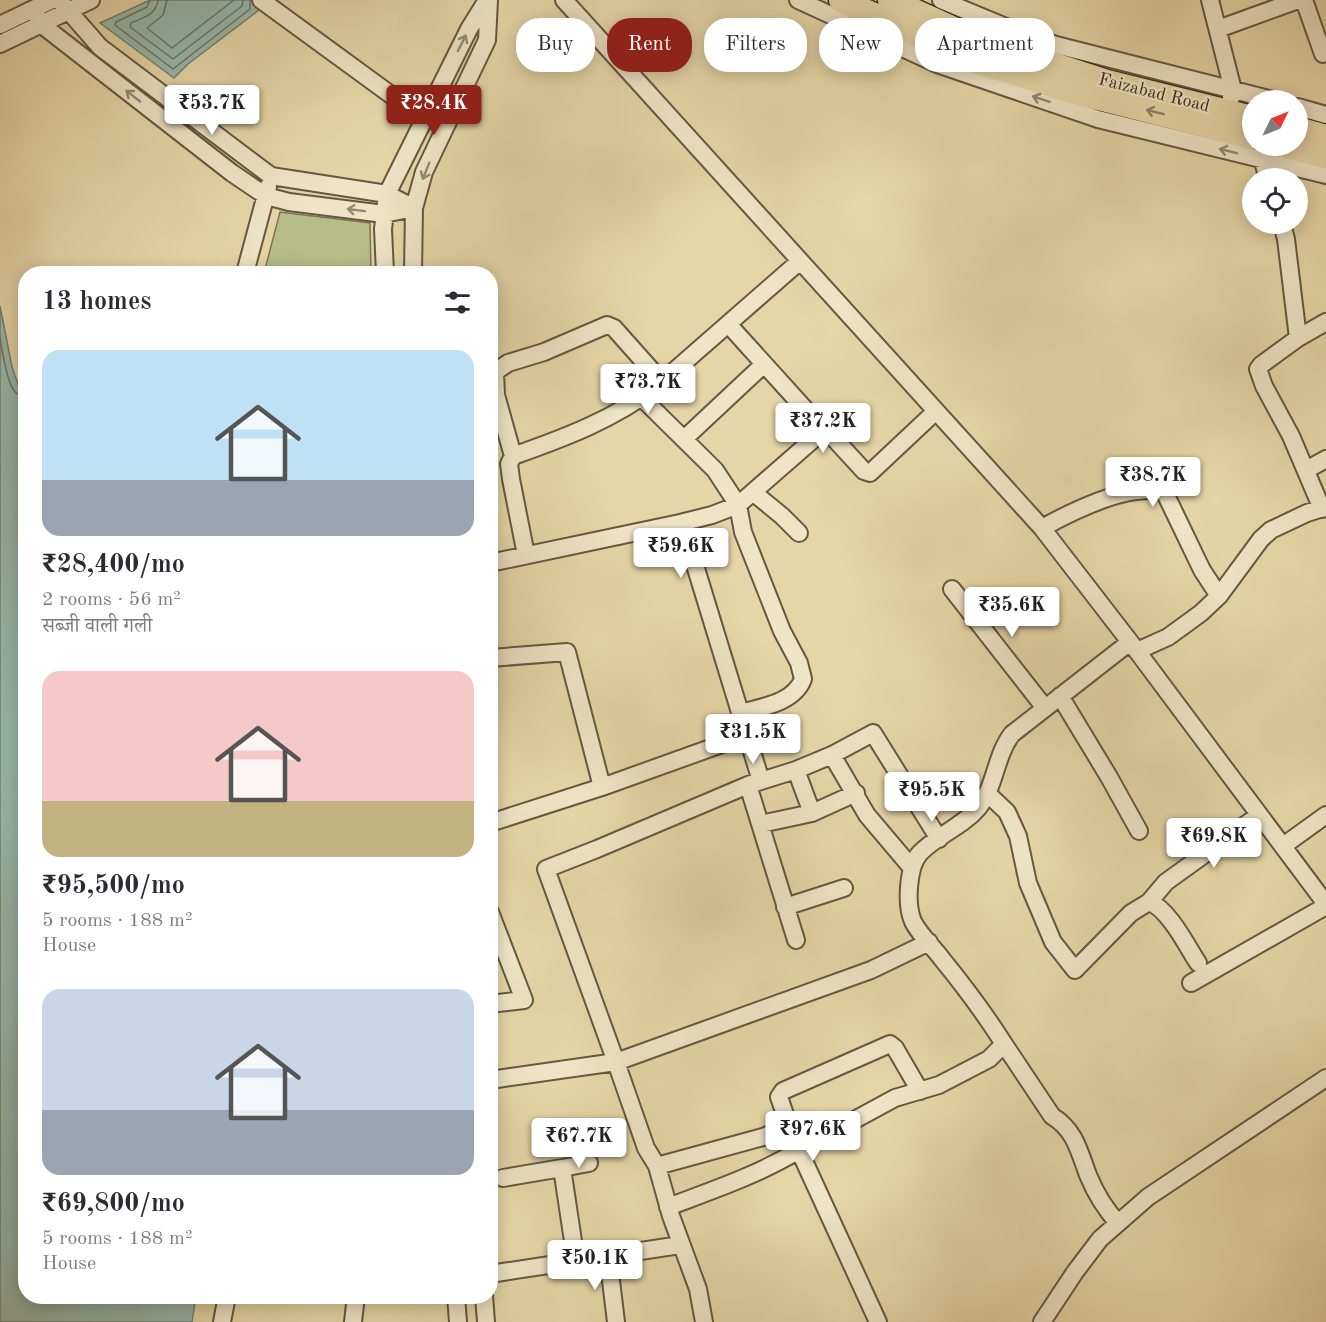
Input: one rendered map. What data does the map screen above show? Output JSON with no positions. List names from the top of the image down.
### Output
{
  "streets": {
    "highway": ["Faizabad Road"]
  },
  "north": "top right",
  "page": {
    "chip": [
      "Buy",
      "Rent",
      "Filters",
      "New",
      "Apartment"
    ],
    "price": [
      "₹53.7K",
      "₹28.4K",
      "₹73.7K",
      "₹37.2K",
      "₹38.7K",
      "₹59.6K",
      "₹35.6K",
      "₹31.5K",
      "₹95.5K",
      "₹69.8K",
      "₹97.6K",
      "₹67.7K",
      "₹50.1K"
    ],
    "heading": "13 homes",
    "list": [
      {
        "name": "₹28,400/mo",
        "note": "2 rooms · 56 m² · सब्जी वाली गली"
      },
      {
        "name": "₹95,500/mo",
        "note": "5 rooms · 188 m² · House"
      },
      {
        "name": "₹69,800/mo",
        "note": "5 rooms · 188 m² · House"
      }
    ]
  }
}
